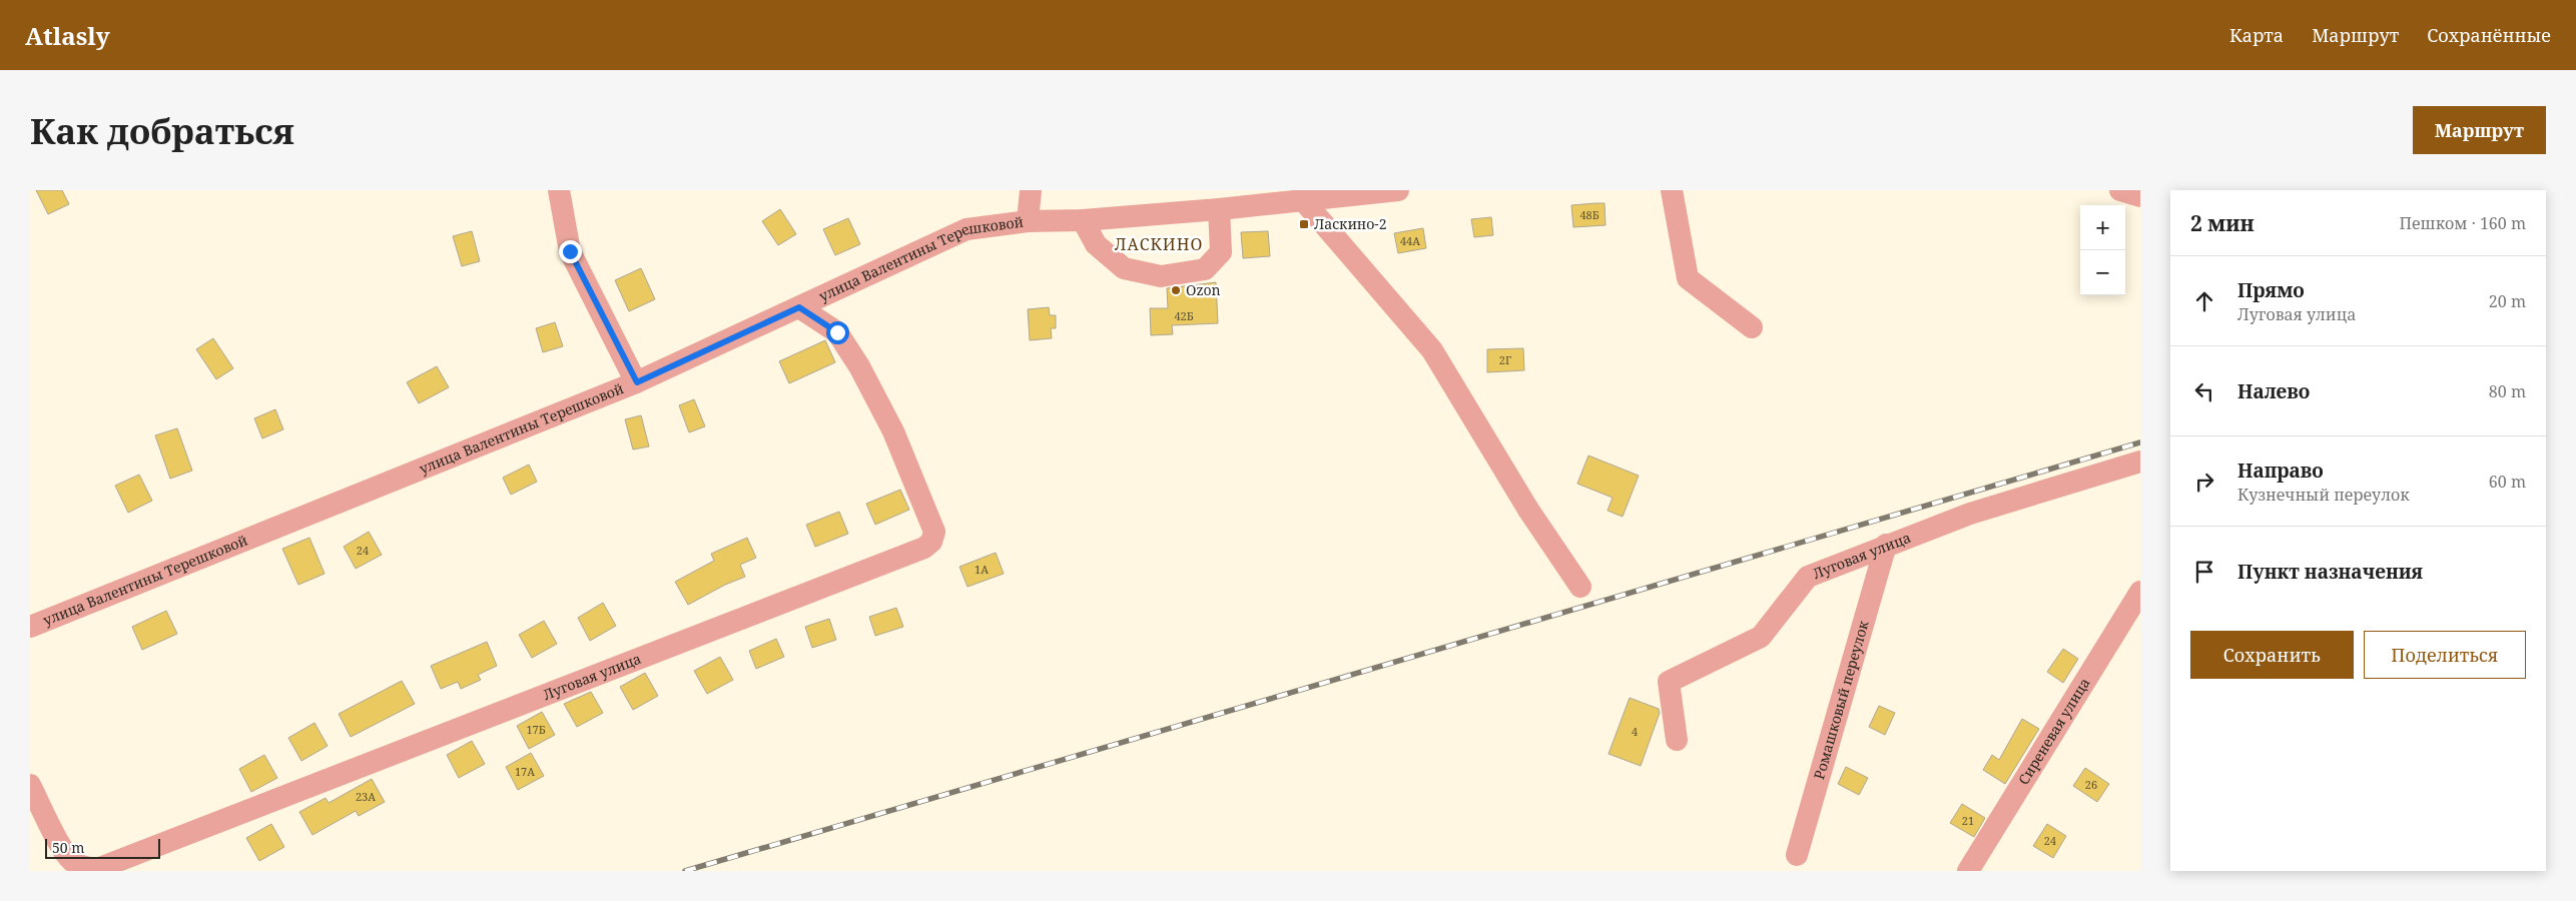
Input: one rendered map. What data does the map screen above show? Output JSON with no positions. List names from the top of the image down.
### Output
{
  "streets": {
    "street": [
      "улица Валентины Терешковой",
      "Луговая улица",
      "Ромашковый переулок",
      "Сиреневая улица"
    ]
  },
  "crossings": [
    ["улица Валентины Терешковой", "Луговая улица"],
    ["Луговая улица", "Ромашковый переулок"]
  ],
  "districts": ["ЛАСКИНО"],
  "places": {
    "transit": ["Ласкино-2"],
    "other": ["Ozon"]
  },
  "house_numbers": [
    "48Б",
    "44А",
    "42Б",
    "2Г",
    "24",
    "1А",
    "17Б",
    "4",
    "17А",
    "26",
    "23А",
    "21",
    "24"
  ],
  "scale_bar": "50 m",
  "page": {
    "header": "Atlasly",
    "nav": ["Карта", "Маршрут", "Сохранённые"],
    "buttons": [
      "Маршрут",
      ["Сохранить", "Поделиться"]
    ],
    "title": "Как добраться",
    "heading": ["2 мин", "Пешком · 160 m"],
    "map_buttons": ["+", "−"],
    "list": [
      ["Прямо", "Луговая улица", "20 m"],
      ["Налево", "80 m"],
      ["Направо", "Кузнечный переулок", "60 m"],
      "Пункт назначения"
    ],
    "scale": "50 m"
  }
}
